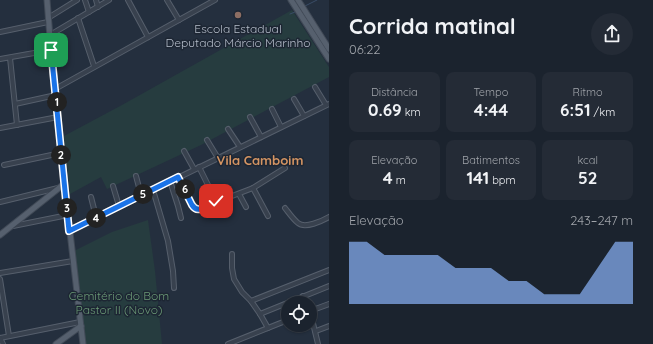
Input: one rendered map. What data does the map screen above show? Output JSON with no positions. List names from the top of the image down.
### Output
{
  "districts": ["Vila Camboim"],
  "parks": ["Cemitério do Bom Pastor II (Novo)"],
  "places": ["Escola Estadual Deputado Márcio Marinho"],
  "page": {
    "heading": ["Corrida matinal", "06:22"],
    "stats": [
      ["Distância", "0.69 km"],
      ["Tempo", "4:44"],
      ["Ritmo", "6:51 /km"],
      ["Elevação", "4 m"],
      ["Batimentos", "141 bpm"],
      ["kcal", "52"]
    ],
    "pins": [
      "1",
      "2",
      "6",
      "5",
      "3",
      "4"
    ],
    "chart": ["Elevação", "243–247 m"]
  }
}
